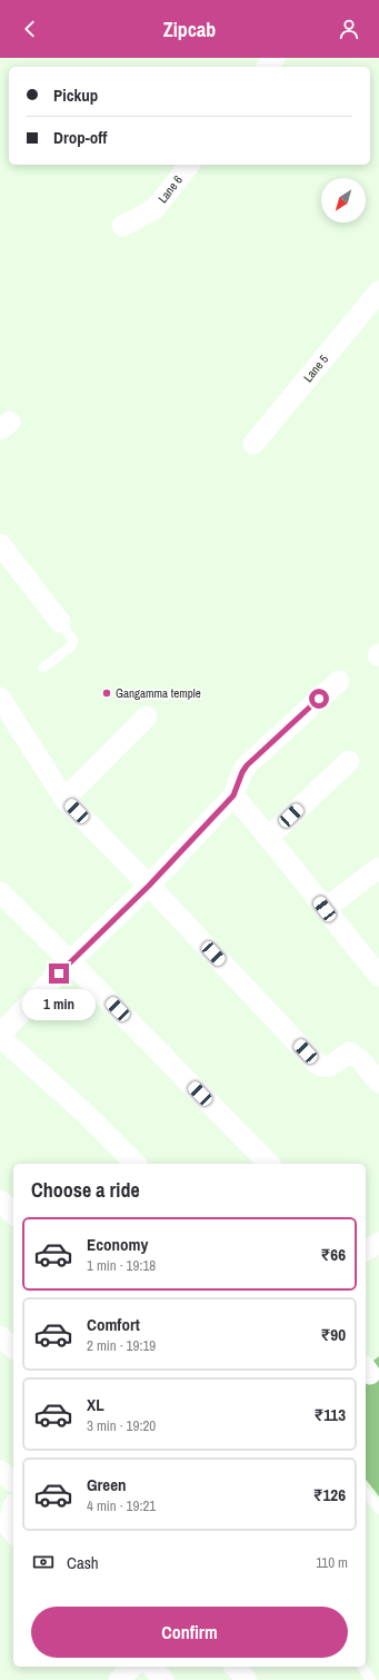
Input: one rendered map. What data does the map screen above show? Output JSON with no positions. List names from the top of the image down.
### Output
{
  "streets": {
    "street": ["Lane 6", "Lane 5"]
  },
  "places": ["Gangamma temple"],
  "north": "bottom left",
  "page": {
    "header": "Zipcab",
    "banner": ["Pickup", "Drop-off"],
    "bubble": "1 min",
    "heading": "Choose a ride",
    "list": [
      {
        "name": "Economy",
        "note": "1 min · 19:18",
        "value": "₹66"
      },
      {
        "name": "Comfort",
        "note": "2 min · 19:19",
        "value": "₹90"
      },
      {
        "name": "XL",
        "note": "3 min · 19:20",
        "value": "₹113"
      },
      {
        "name": "Green",
        "note": "4 min · 19:21",
        "value": "₹126"
      }
    ],
    "pay": ["Cash", "110 m"],
    "buttons": "Confirm"
  }
}
